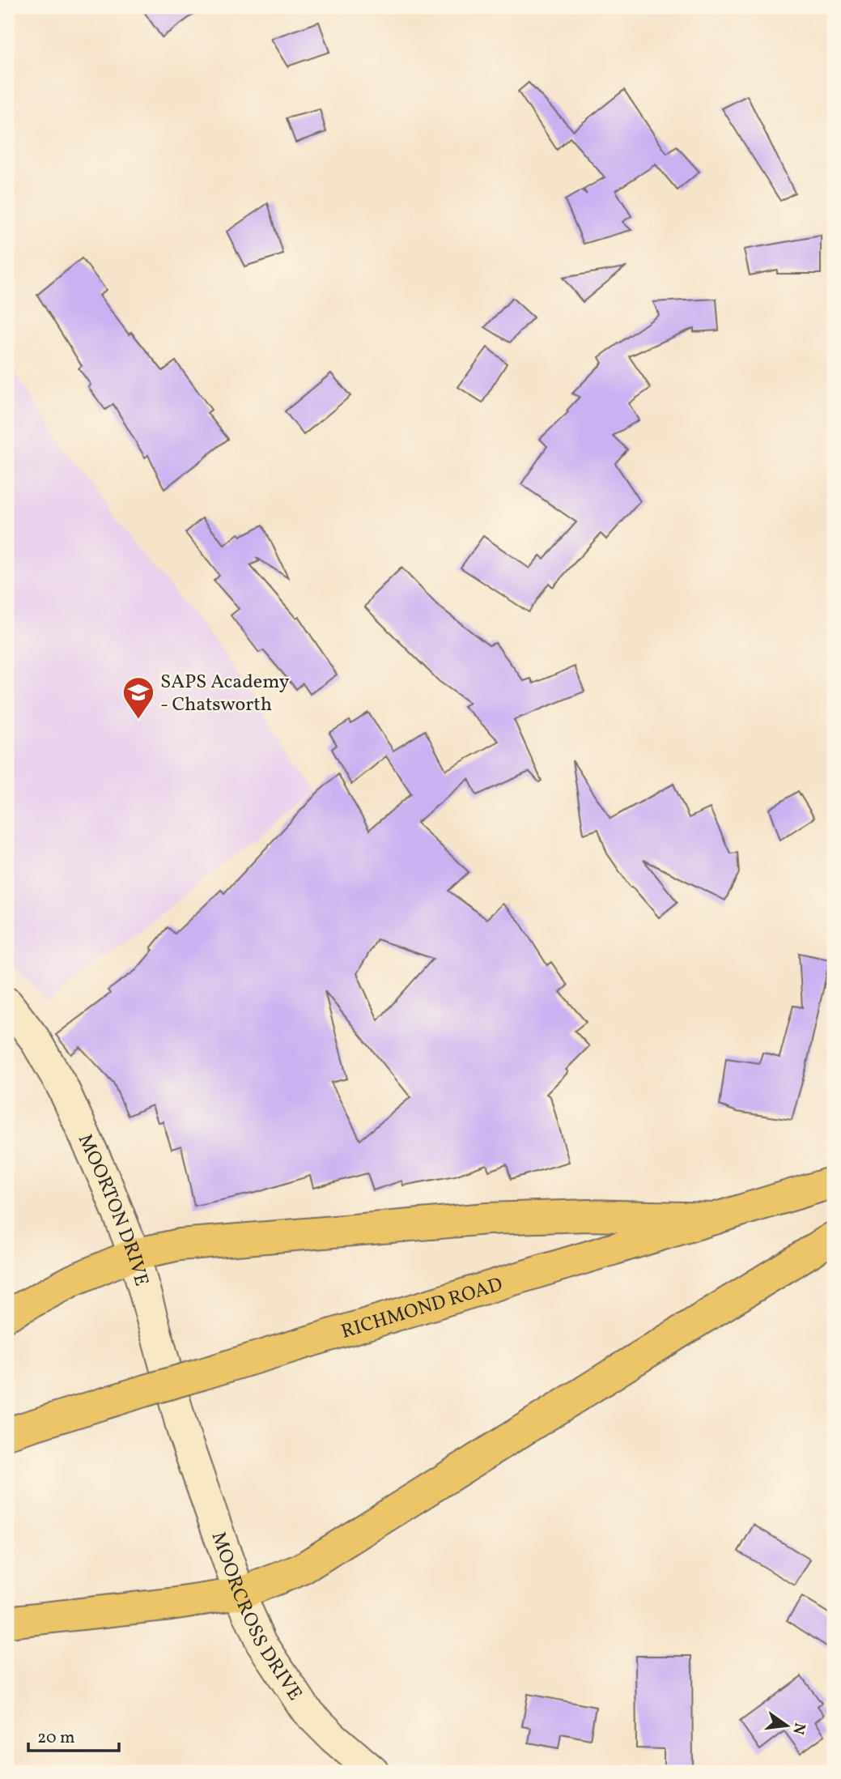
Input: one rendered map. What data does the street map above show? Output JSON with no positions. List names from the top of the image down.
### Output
{
  "streets": {
    "highway": ["RICHMOND ROAD"],
    "street": ["MOORTON DRIVE", "MOORCROSS DRIVE"]
  },
  "crossings": [
    ["MOORTON DRIVE", "MOORCROSS DRIVE"]
  ],
  "places": {
    "school or university": ["SAPS Academy - Chatsworth"]
  },
  "scale_bar": "20 m",
  "north": "right"
}
